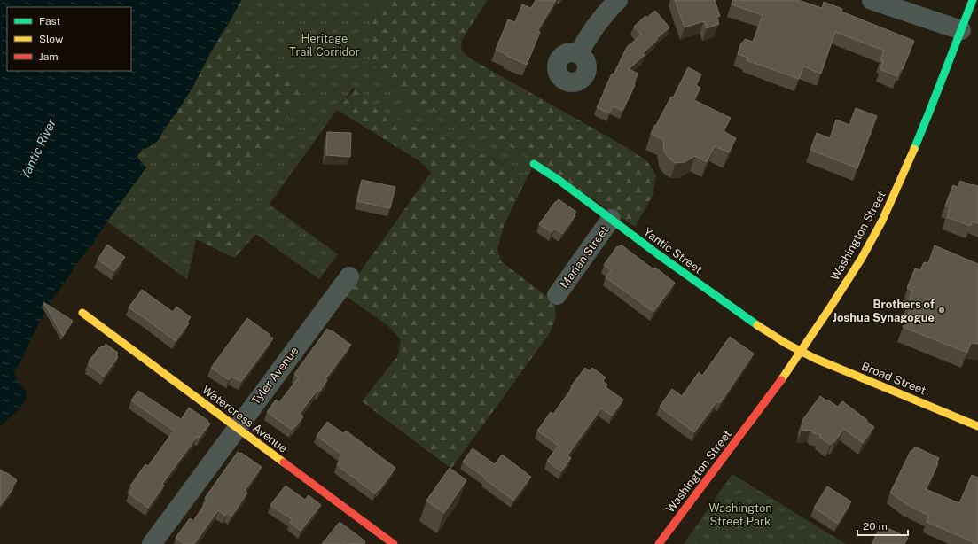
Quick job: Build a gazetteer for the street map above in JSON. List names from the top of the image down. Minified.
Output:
{"streets":{"main road":["Washington Street","Yantic Street","Broad Street","Watercress Avenue"],"street":["Marian Street","Tyler Avenue"]},"crossings":[["Washington Street","Yantic Street"],["Washington Street","Broad Street"],["Yantic Street","Marian Street"],["Yantic Street","Broad Street"],["Tyler Avenue","Watercress Avenue"]],"water":["Yantic River"],"parks":["Heritage Trail Corridor","Washington Street Park"],"places":["Brothers of Joshua Synagogue"],"legend":["Fast","Slow","Jam"],"scale_bar":"20 m"}
